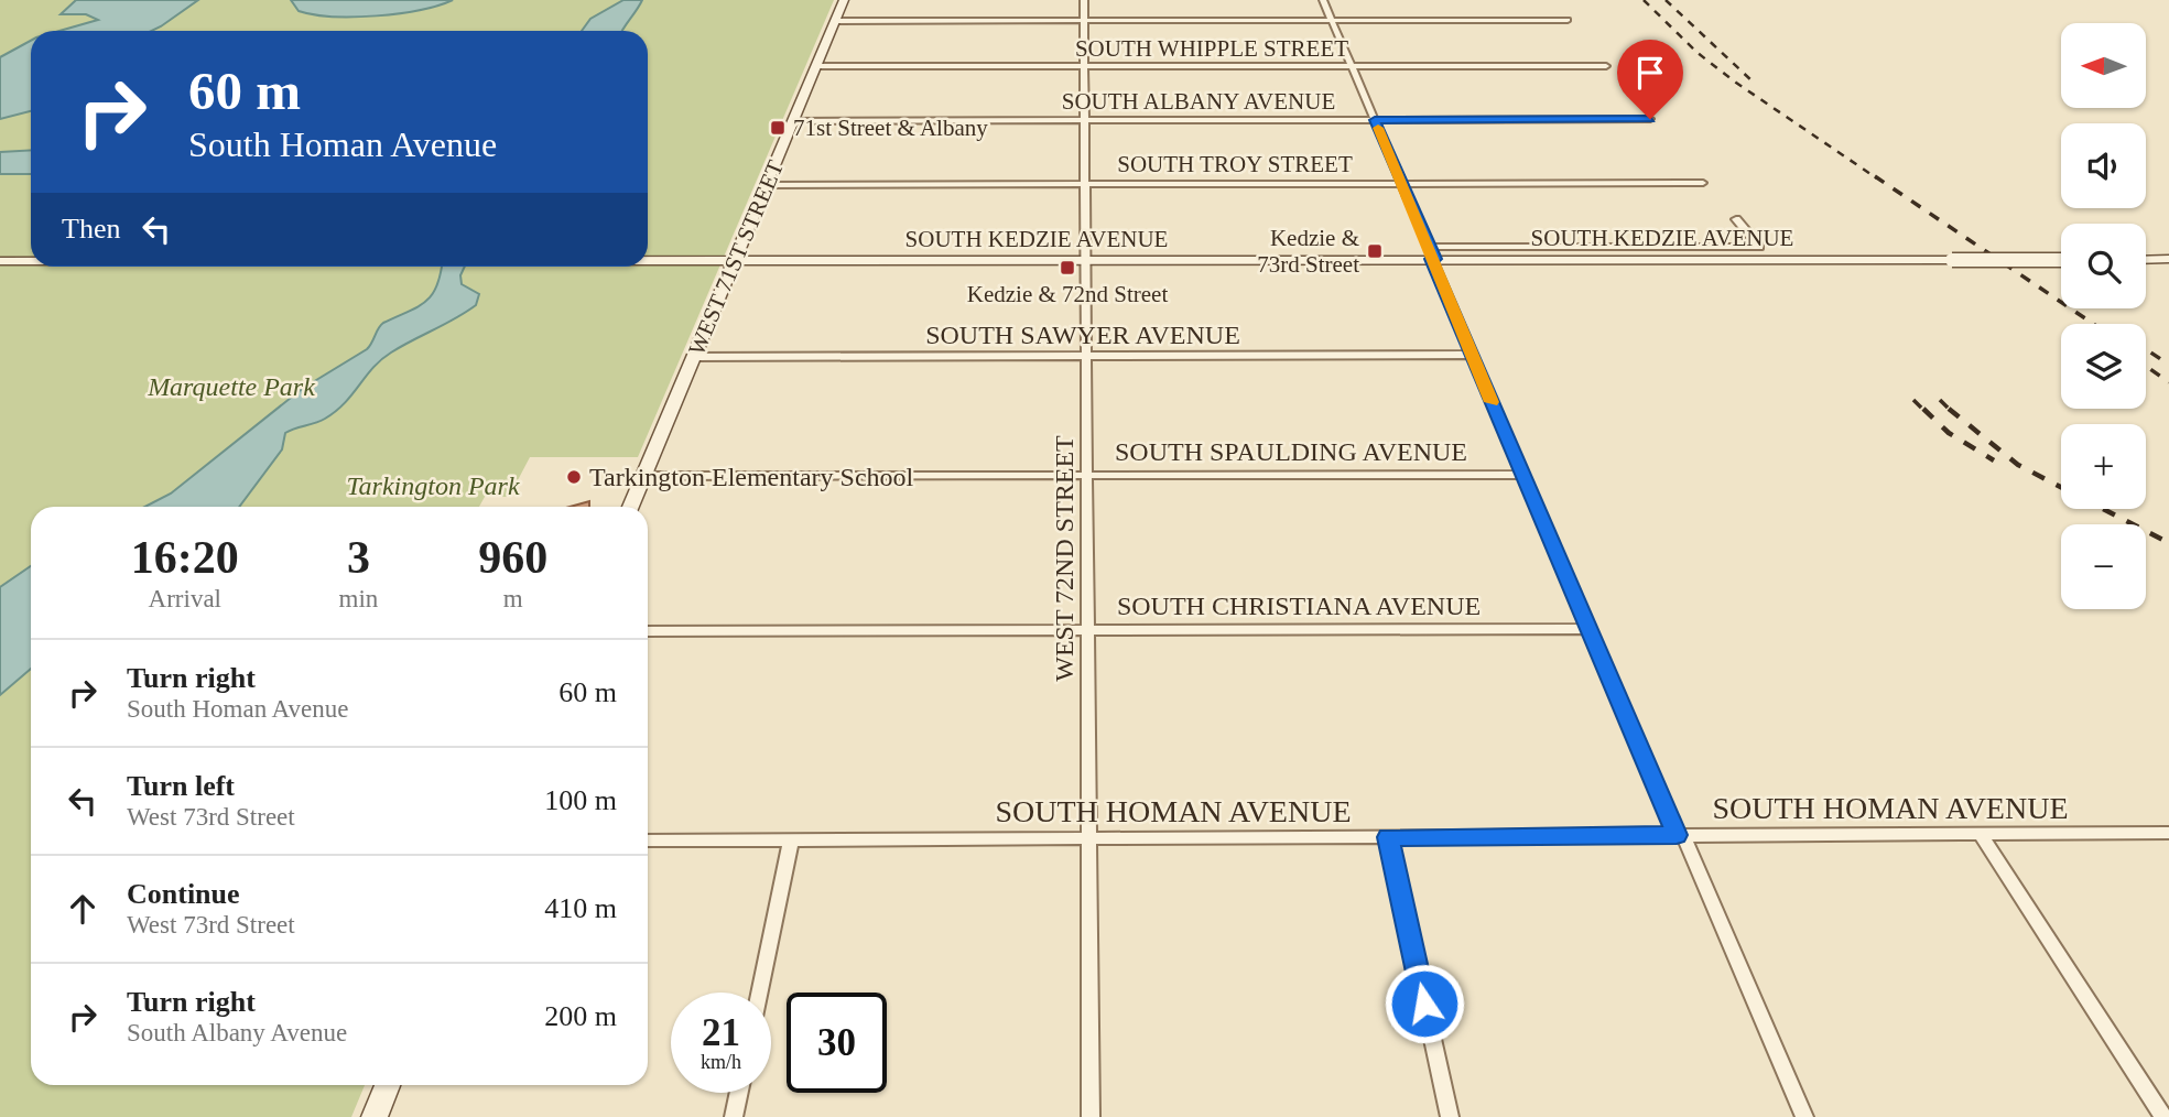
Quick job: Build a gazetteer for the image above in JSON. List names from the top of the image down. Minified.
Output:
{"streets":{"main road":["SOUTH KEDZIE AVENUE","WEST 71ST STREET"],"street":["SOUTH WHIPPLE STREET","SOUTH ALBANY AVENUE","SOUTH TROY STREET","SOUTH SAWYER AVENUE","SOUTH SPAULDING AVENUE","WEST 72ND STREET","SOUTH CHRISTIANA AVENUE","SOUTH HOMAN AVENUE"]},"crossings":[["SOUTH WHIPPLE STREET","WEST 71ST STREET"],["SOUTH WHIPPLE STREET","WEST 72ND STREET"],["SOUTH ALBANY AVENUE","WEST 71ST STREET"],["SOUTH ALBANY AVENUE","WEST 72ND STREET"],["SOUTH TROY STREET","WEST 71ST STREET"],["SOUTH TROY STREET","WEST 72ND STREET"],["SOUTH KEDZIE AVENUE","WEST 71ST STREET"],["SOUTH KEDZIE AVENUE","WEST 72ND STREET"],["WEST 71ST STREET","SOUTH SAWYER AVENUE"],["WEST 71ST STREET","SOUTH SPAULDING AVENUE"],["SOUTH SAWYER AVENUE","WEST 72ND STREET"],["SOUTH SPAULDING AVENUE","WEST 72ND STREET"],["WEST 72ND STREET","SOUTH CHRISTIANA AVENUE"],["WEST 72ND STREET","SOUTH HOMAN AVENUE"]],"parks":["Marquette Park","Tarkington Park"],"places":{"transit":["71st Street & Albany","Kedzie & 73rd Street","Kedzie & 72nd Street"],"other":["Tarkington Elementary School"]},"north":"left","page":{"map_buttons":["+","−"],"turn":["60 m","South Homan Avenue"],"then":"Then","eta":["16:20","Arrival","3","min","960","m"],"list":[{"name":"Turn right","note":"South Homan Avenue","value":"60 m"},{"name":"Turn left","note":"West 73rd Street","value":"100 m"},{"name":"Continue","note":"West 73rd Street","value":"410 m"},{"name":"Turn right","note":"South Albany Avenue","value":"200 m"}],"speed":"21 km/h","limit":"30"}}
